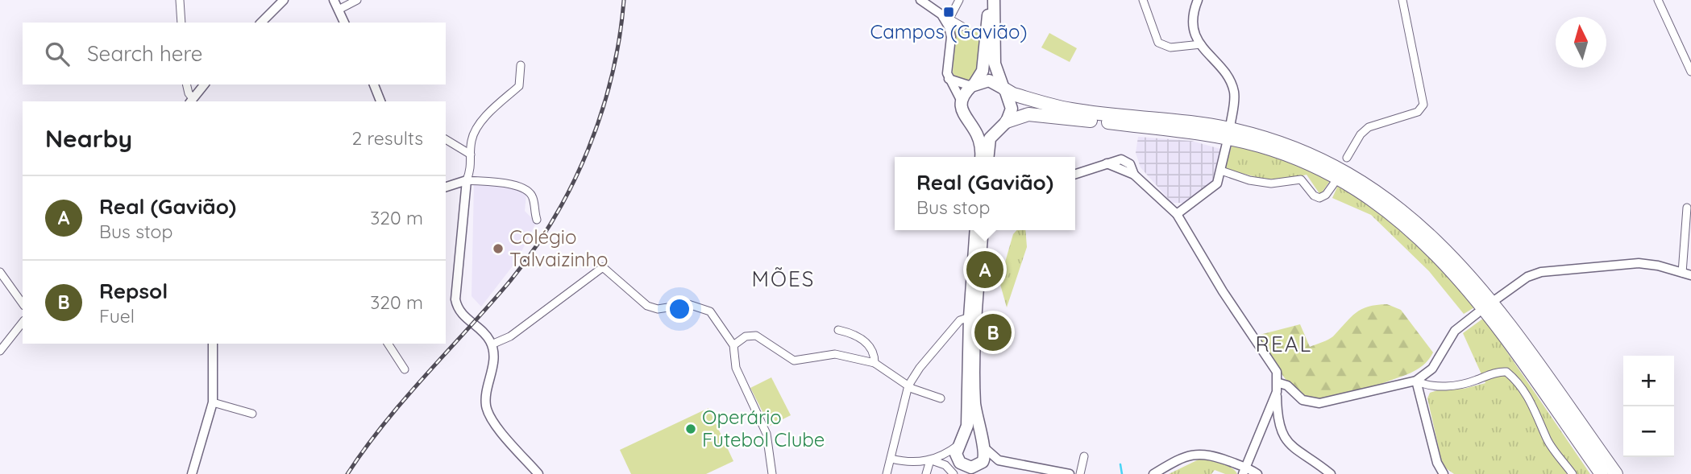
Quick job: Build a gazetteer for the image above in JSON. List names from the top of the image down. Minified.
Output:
{"districts":["MÕES","REAL"],"places":{"transit":["Campos (Gavião)"],"other":["Colégio Talvaizinho","Operário Futebol Clube"]},"north":"top","page":{"search":"Search here","heading":["Nearby","2 results"],"popup":["Real (Gavião)","Bus stop"],"list":[{"mark":"A","name":"Real (Gavião)","note":"Bus stop","value":"320 m"},{"mark":"B","name":"Repsol","note":"Fuel","value":"320 m"}],"pins":["A","B"],"map_buttons":["+","−"]}}
